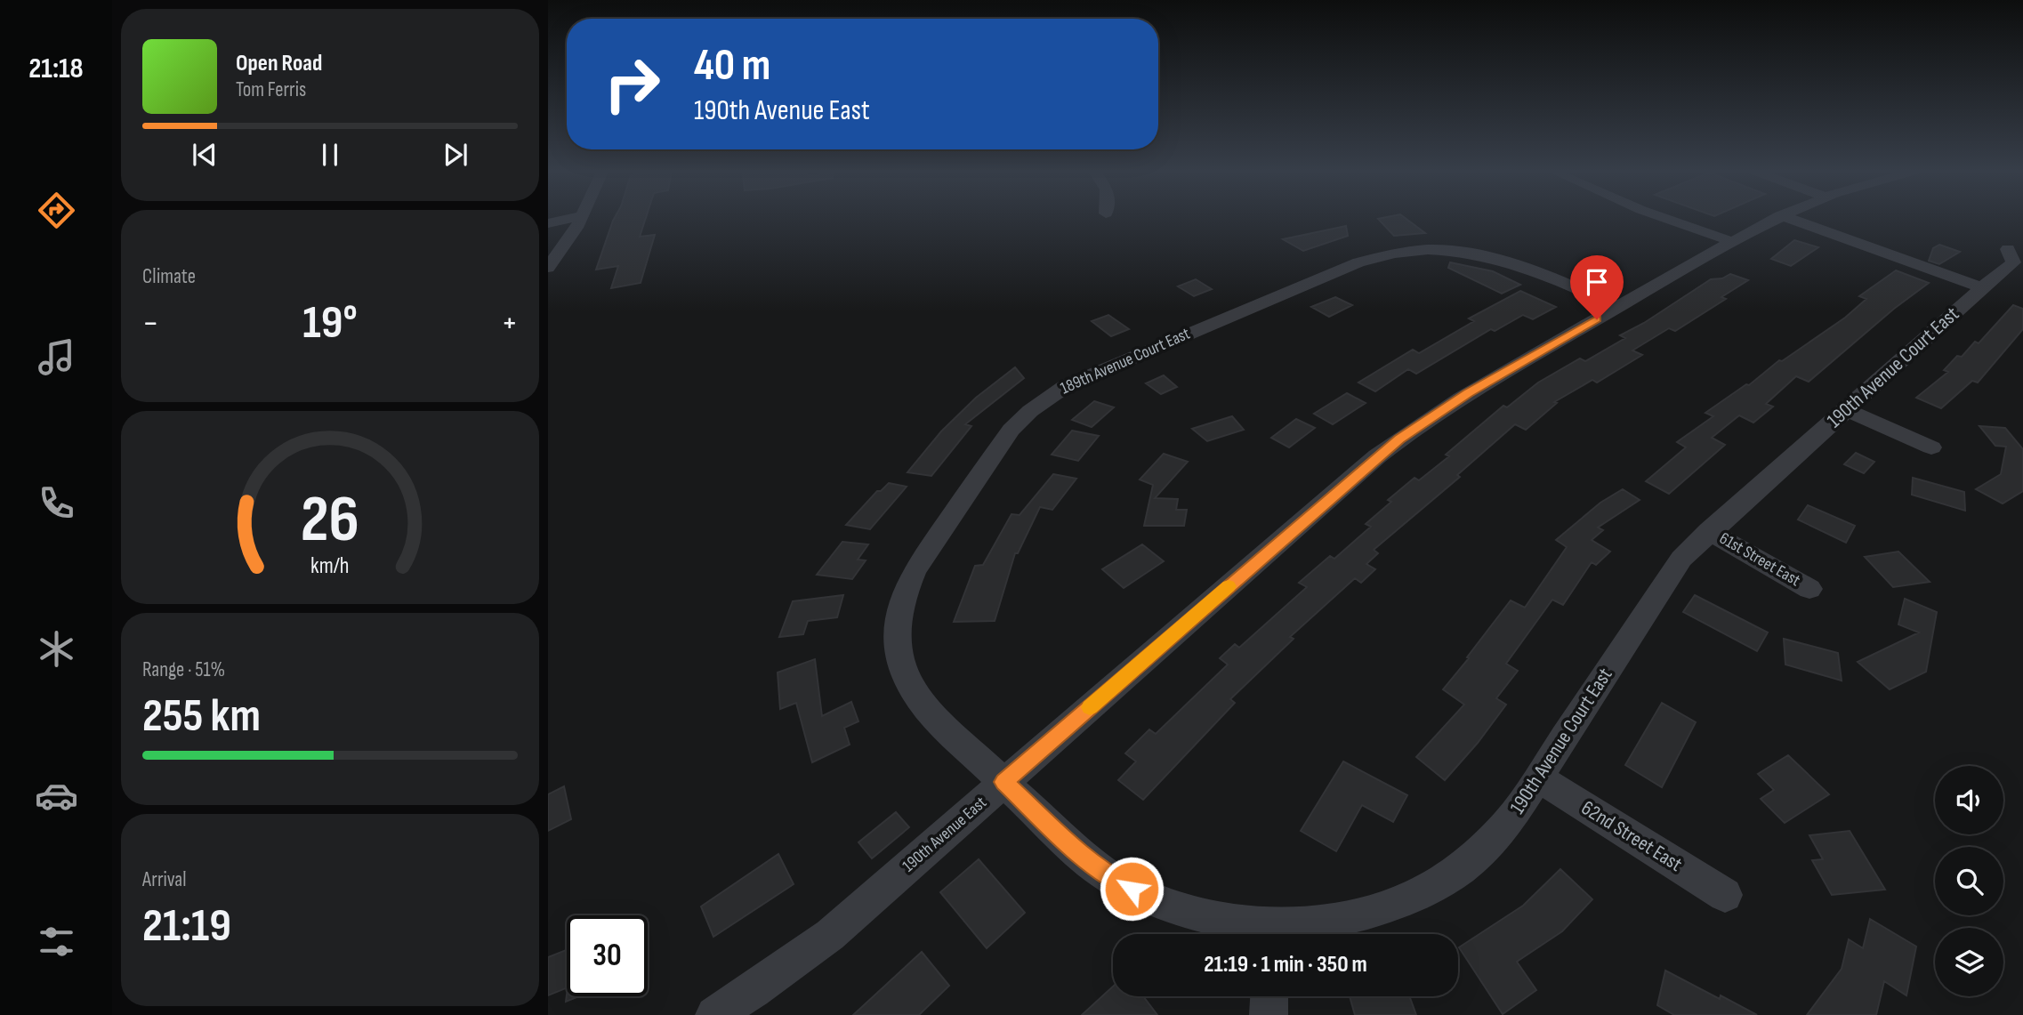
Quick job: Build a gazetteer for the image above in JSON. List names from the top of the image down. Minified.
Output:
{"streets":{"street":["189th Avenue Court East","190th Avenue Court East","61st Street East","190th Avenue East","62nd Street East"]},"crossings":[["189th Avenue Court East","190th Avenue Court East"],["189th Avenue Court East","190th Avenue East"],["190th Avenue Court East","61st Street East"],["190th Avenue Court East","190th Avenue East"],["190th Avenue Court East","62nd Street East"]],"page":{"tabs":"21:18","turn":["40 m","190th Avenue East"],"song":["Open Road","Tom Ferris"],"tile":["Climate",["Range · 51%","255 km"],["Arrival","21:19"]],"heat":["−","19°","+"],"limit":"30","trip":"21:19 · 1 min · 350 m","gauge":["26","km/h"]}}
